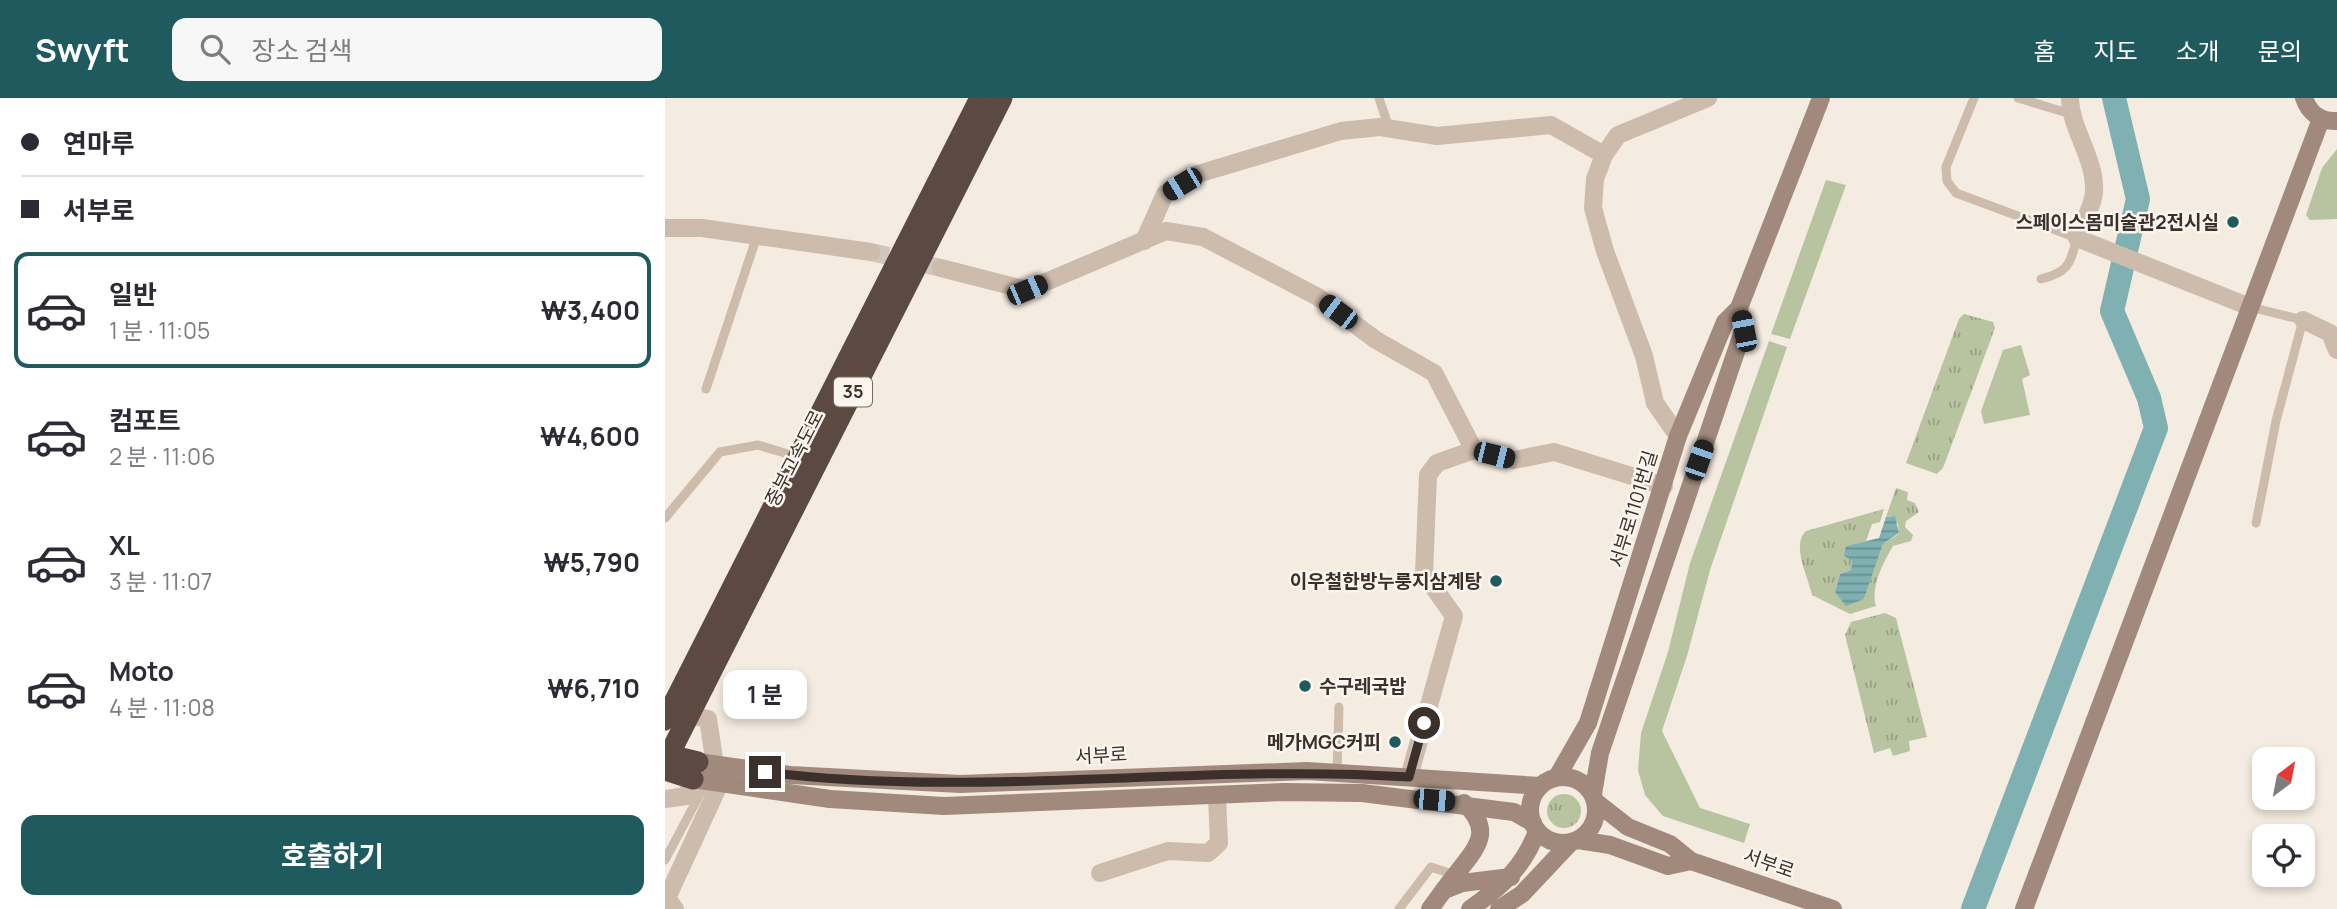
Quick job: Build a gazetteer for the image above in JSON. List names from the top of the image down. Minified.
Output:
{"streets":{"highway":["35","중부고속도로","서부로"],"street":["서부로1101번길"]},"crossings":[["서부로1101번길","서부로"]],"places":["스페이스몸미술관2전시실","이우철한방누룽지삼계탕","수구레국밥","메가MGC커피"],"north":"top right","page":{"header":"Swyft","search":"장소 검색","nav":["홈","지도","소개","문의"],"banner":["연마루","서부로"],"list":[{"name":"일반","note":"1 분 · 11:05","value":"₩3,400"},{"name":"컴포트","note":"2 분 · 11:06","value":"₩4,600"},{"name":"XL","note":"3 분 · 11:07","value":"₩5,790"},{"name":"Moto","note":"4 분 · 11:08","value":"₩6,710"}],"bubble":"1 분","buttons":"호출하기"}}
